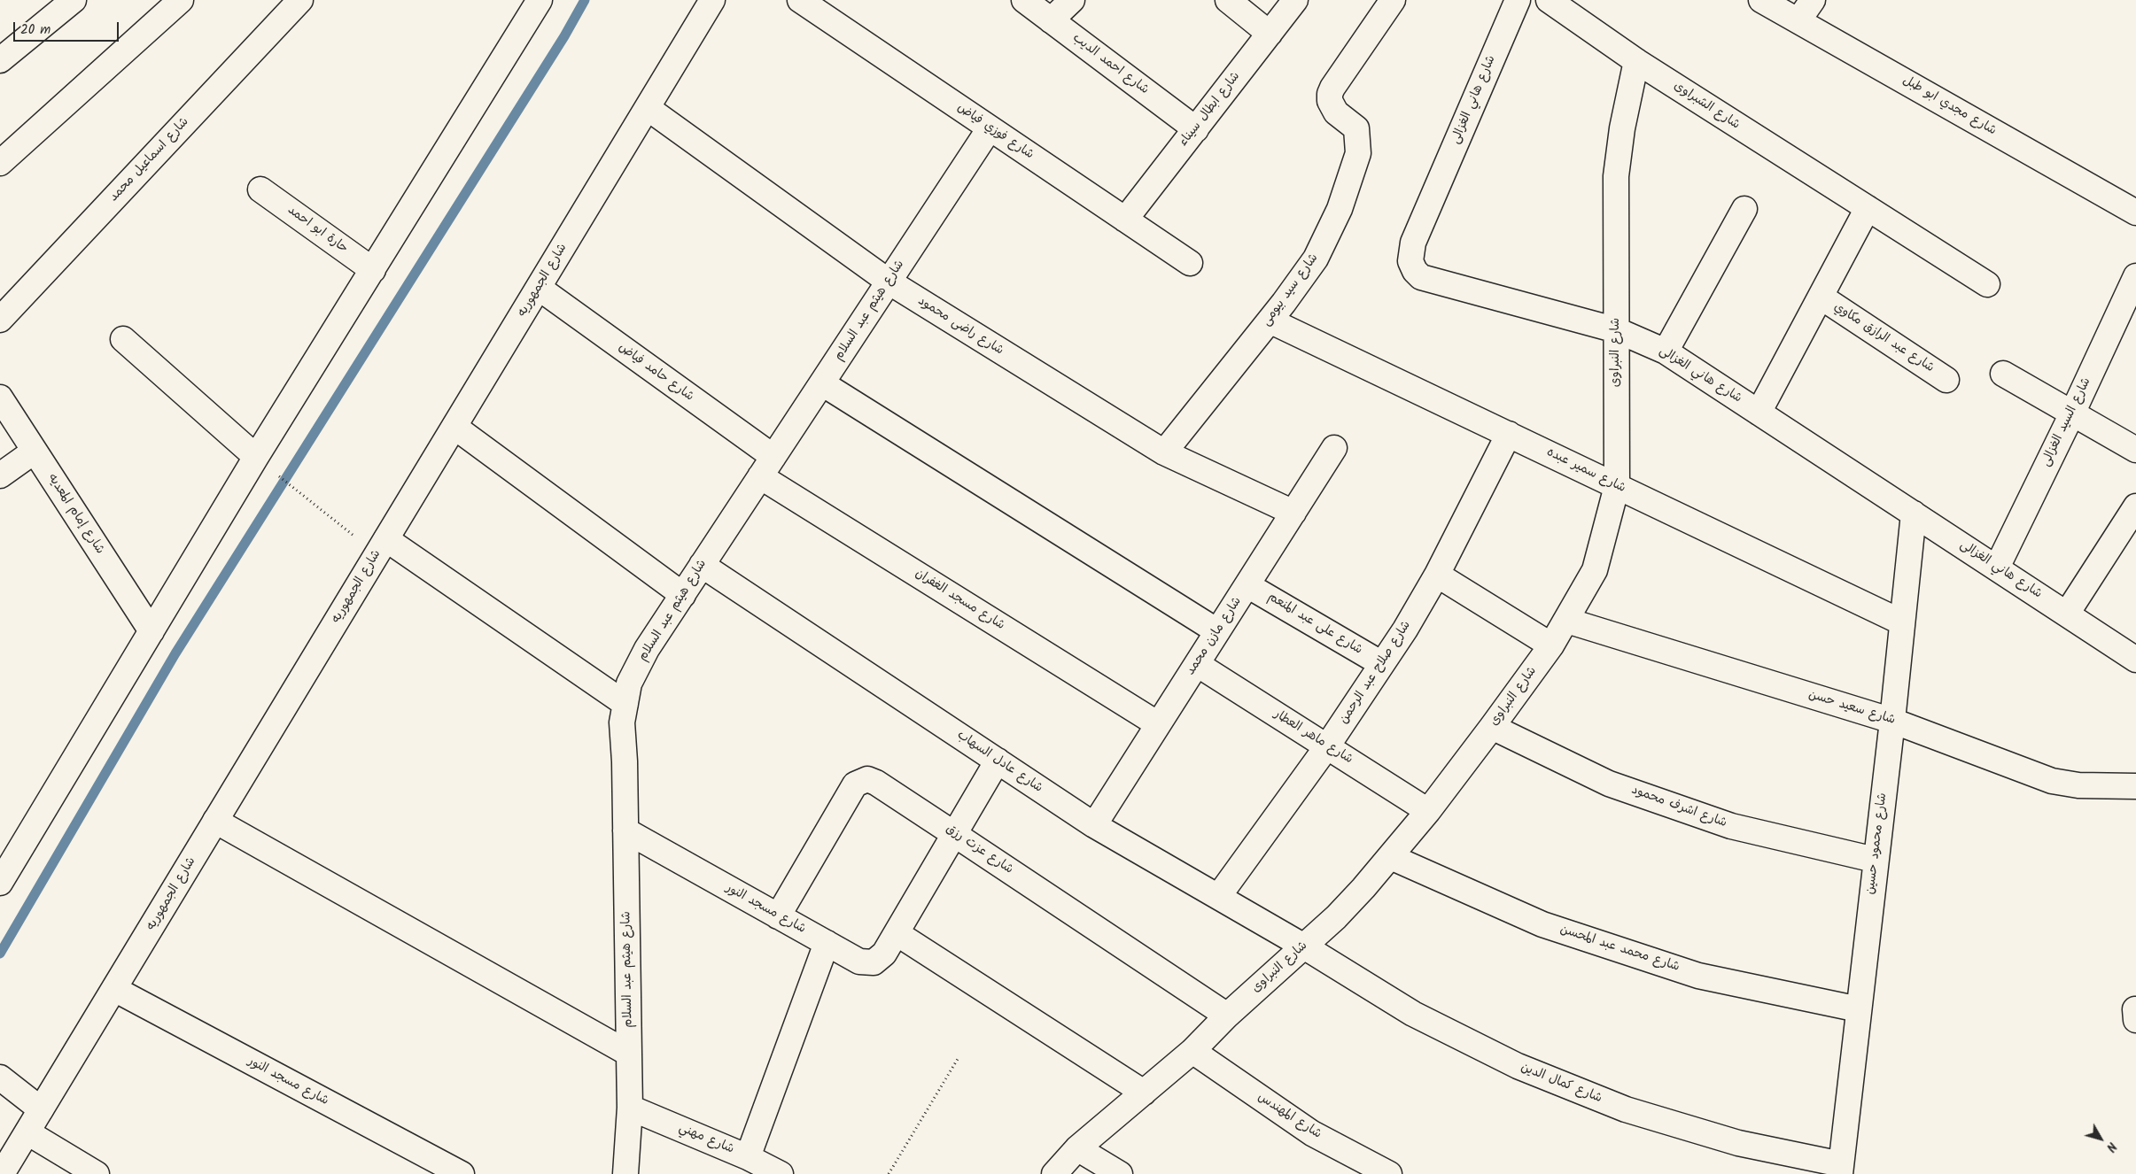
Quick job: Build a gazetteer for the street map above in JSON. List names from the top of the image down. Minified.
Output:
{"streets":{"street":["شارع احمد الديب","شارع هاني الغزالى","شارع الشبراوى","شارع مجدي ابو طبل","شارع ابطال سيناء","شارع فوزي فياض","شارع اسماعيل محمد","حارة ابو احمد","شارع الجمهوريه","شارع سيد بيومى","شارع هيثم عبد السلام","شارع راضى محمود","شارع عبد الرازق مكاوي","شارع النبراوى","شارع حامد فياض","شارع السيد الغزالى","شارع سمير عبده","شارع إمام المعديه","شارع مسجد الغفران","شارع على عبد المنعم","شارع مازن محمد","شارع صلاح عبد الرحمن","شارع سعيد حسن","شارع ماهر العطار","شارع عادل السهاب","شارع اشرف محمود","شارع محمود حسين","شارع عزت رزق","شارع مسجد النور","شارع محمد عبد المحسن","شارع كمال الدين","شارع المهندس","شارع مهني"]},"crossings":[["شارع احمد الديب","شارع ابطال سيناء"],["شارع هاني الغزالى","شارع النبراوى"],["شارع هاني الغزالى","شارع السيد الغزالى"],["شارع هاني الغزالى","شارع محمود حسين"],["شارع الشبراوى","شارع النبراوى"],["شارع ابطال سيناء","شارع فوزي فياض"],["شارع فوزي فياض","شارع هيثم عبد السلام"],["شارع الجمهوريه","شارع راضى محمود"],["شارع الجمهوريه","شارع حامد فياض"],["شارع الجمهوريه","شارع مسجد النور"],["شارع سيد بيومى","شارع راضى محمود"],["شارع سيد بيومى","شارع سمير عبده"],["شارع هيثم عبد السلام","شارع راضى محمود"],["شارع هيثم عبد السلام","شارع حامد فياض"],["شارع هيثم عبد السلام","شارع مسجد الغفران"],["شارع هيثم عبد السلام","شارع عادل السهاب"],["شارع هيثم عبد السلام","شارع مسجد النور"],["شارع هيثم عبد السلام","شارع مهني"],["شارع راضى محمود","شارع مازن محمد"],["شارع النبراوى","شارع سمير عبده"],["شارع النبراوى","شارع سعيد حسن"],["شارع النبراوى","شارع ماهر العطار"],["شارع النبراوى","شارع عادل السهاب"],["شارع النبراوى","شارع اشرف محمود"],["شارع النبراوى","شارع عزت رزق"],["شارع النبراوى","شارع محمد عبد المحسن"],["شارع النبراوى","شارع كمال الدين"],["شارع النبراوى","شارع المهندس"],["شارع حامد فياض","شارع مسجد الغفران"],["شارع سمير عبده","شارع صلاح عبد الرحمن"],["شارع سمير عبده","شارع محمود حسين"],["شارع مسجد الغفران","شارع مازن محمد"],["شارع على عبد المنعم","شارع مازن محمد"],["شارع على عبد المنعم","شارع صلاح عبد الرحمن"],["شارع مازن محمد","شارع ماهر العطار"],["شارع مازن محمد","شارع عادل السهاب"],["شارع صلاح عبد الرحمن","شارع ماهر العطار"],["شارع صلاح عبد الرحمن","شارع عادل السهاب"],["شارع سعيد حسن","شارع محمود حسين"],["شارع عادل السهاب","شارع كمال الدين"],["شارع اشرف محمود","شارع محمود حسين"],["شارع محمود حسين","شارع محمد عبد المحسن"],["شارع محمود حسين","شارع كمال الدين"],["شارع عزت رزق","شارع مسجد النور"]],"scale_bar":"20 m","north":"bottom right"}
